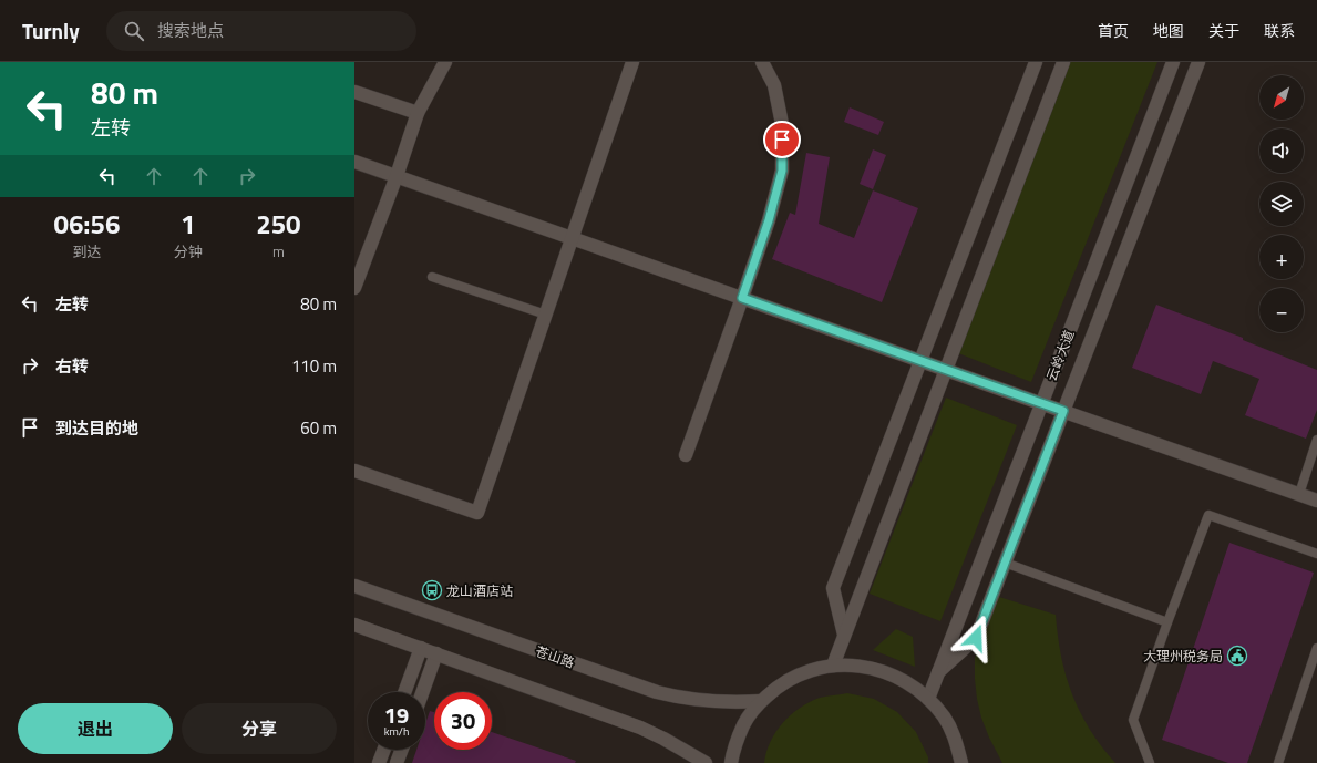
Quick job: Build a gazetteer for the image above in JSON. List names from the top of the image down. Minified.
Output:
{"streets":{"street":["云岭大道","苍山路"]},"places":{"bus stop":["龙山酒店站"],"public building":["大理州税务局"]},"north":"bottom left","page":{"header":"Turnly","search":"搜索地点","nav":["首页","地图","关于","联系"],"turn":["80 m","左转"],"map_buttons":["+","−"],"eta":["06:56","到达","1","分钟","250","m"],"list":[{"name":"左转","value":"80 m"},{"name":"右转","value":"110 m"},{"name":"到达目的地","value":"60 m"}],"speed":"19 km/h","limit":"30","buttons":["退出","分享"]}}
